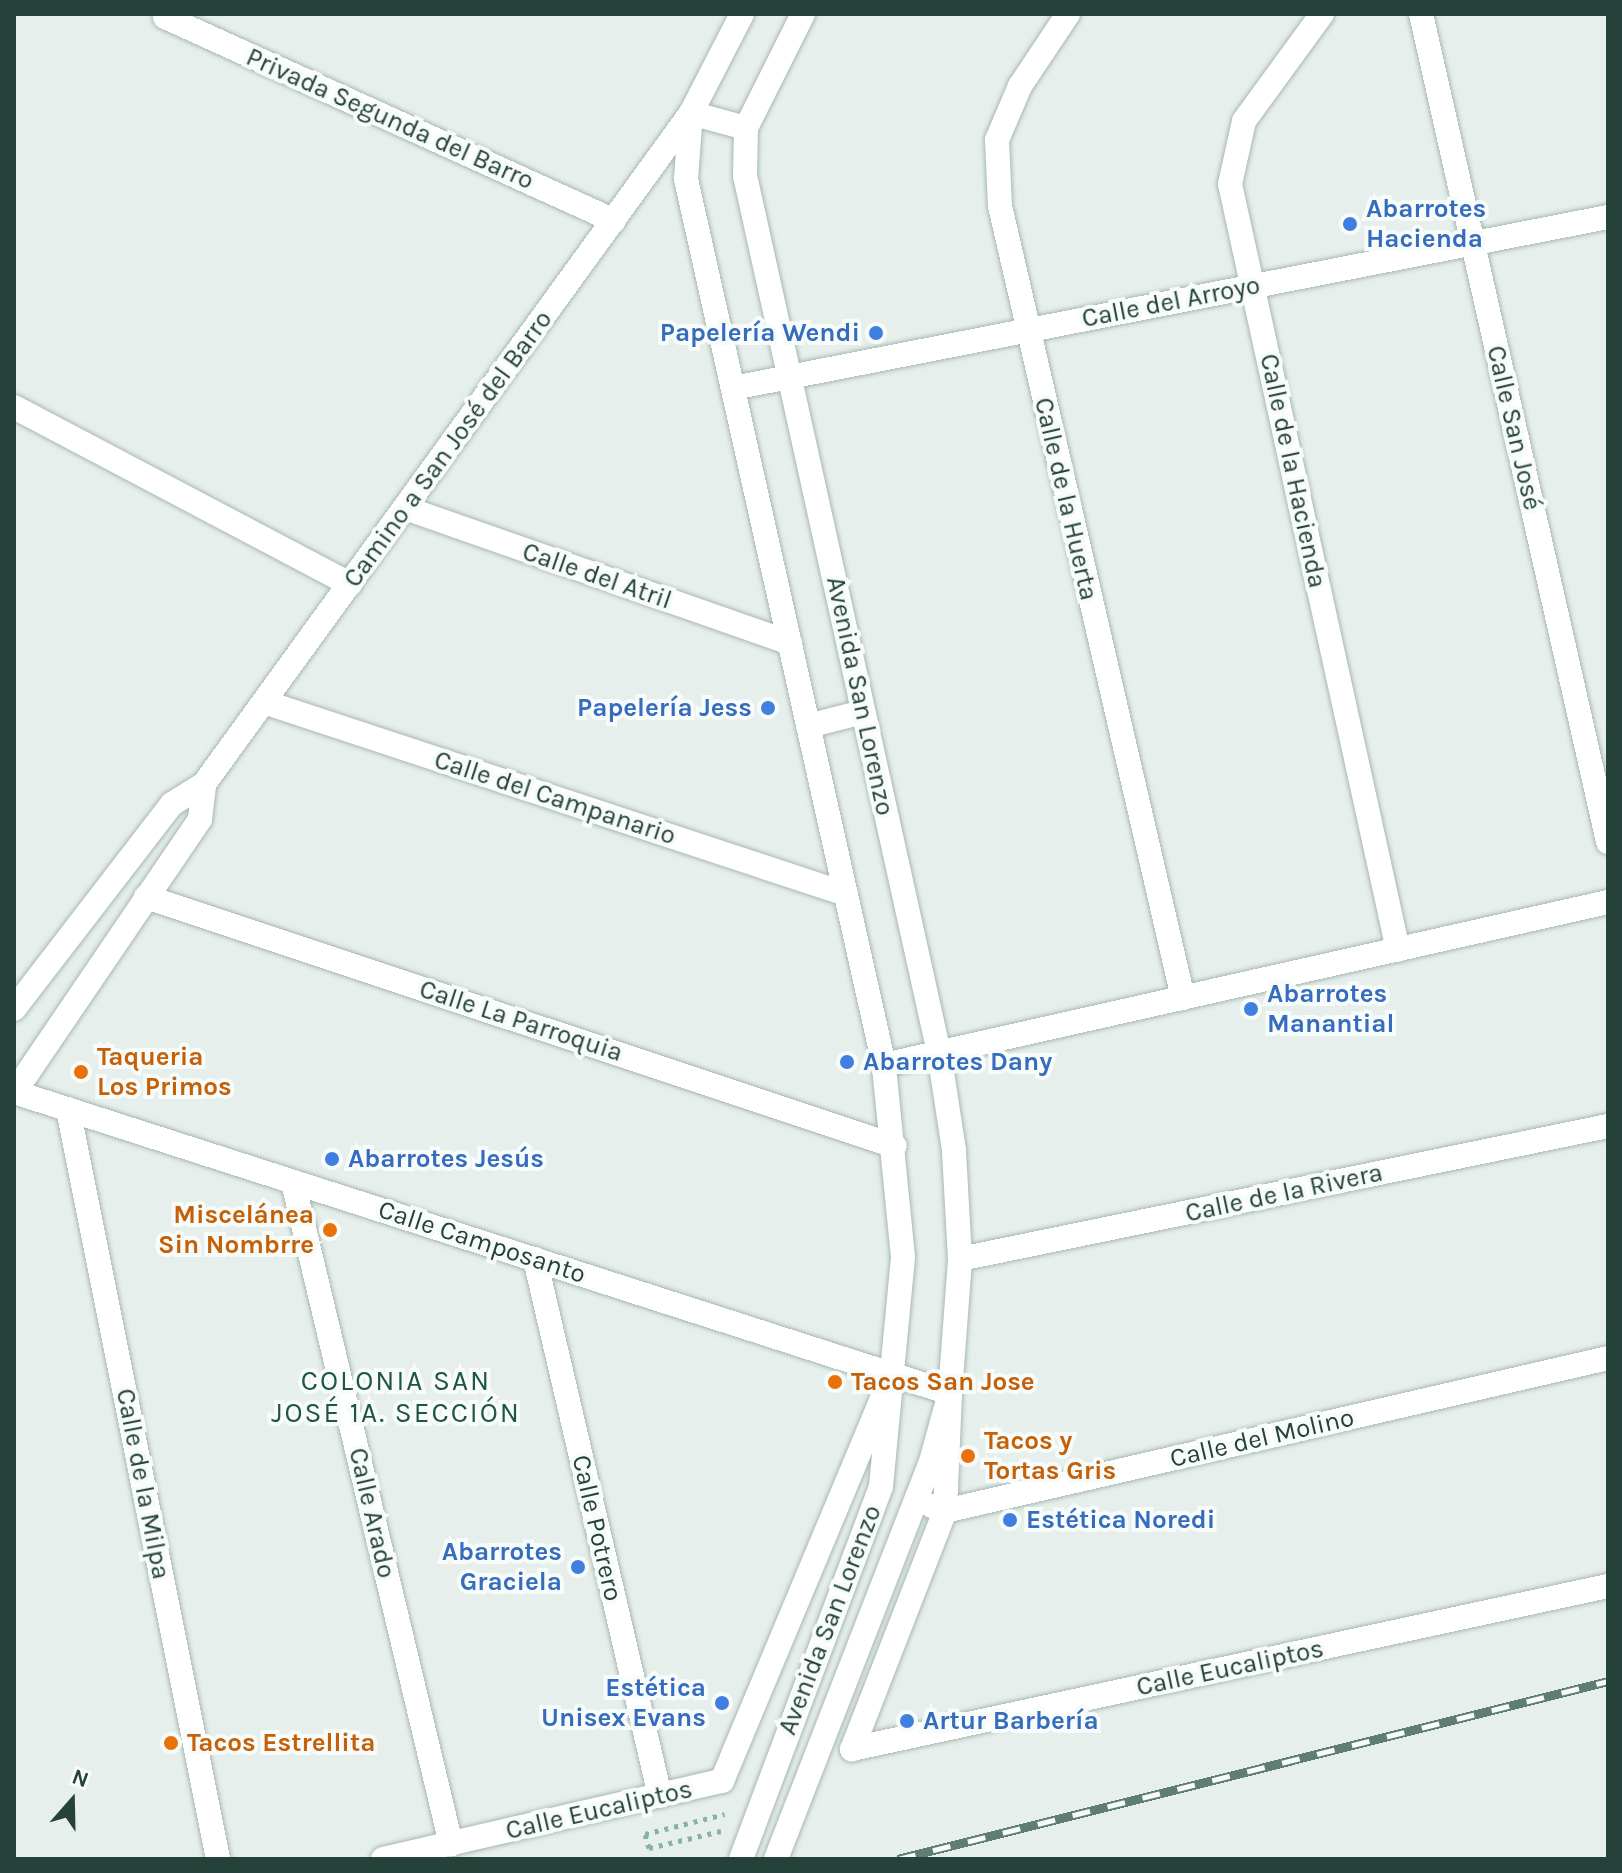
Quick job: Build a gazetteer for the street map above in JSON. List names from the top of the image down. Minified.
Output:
{"streets":{"street":["Privada Segunda del Barro","Calle del Arroyo","Calle San José","Camino a San José del Barro","Calle de la Hacienda","Calle de la Huerta","Calle del Atril","Avenida San Lorenzo","Calle del Campanario","Calle La Parroquia","Calle de la Rivera","Calle Camposanto","Calle del Molino","Calle de la Milpa","Calle Arado","Calle Potrero","Calle Eucaliptos"]},"crossings":[["Privada Segunda del Barro","Camino a San José del Barro"],["Calle del Arroyo","Calle San José"],["Calle del Arroyo","Calle de la Hacienda"],["Calle del Arroyo","Calle de la Huerta"],["Calle del Arroyo","Avenida San Lorenzo"],["Camino a San José del Barro","Calle del Atril"],["Camino a San José del Barro","Avenida San Lorenzo"],["Camino a San José del Barro","Calle del Campanario"],["Camino a San José del Barro","Calle La Parroquia"],["Camino a San José del Barro","Calle Camposanto"],["Calle del Atril","Avenida San Lorenzo"],["Avenida San Lorenzo","Calle del Campanario"],["Avenida San Lorenzo","Calle La Parroquia"],["Avenida San Lorenzo","Calle de la Rivera"],["Avenida San Lorenzo","Calle Camposanto"],["Avenida San Lorenzo","Calle del Molino"],["Avenida San Lorenzo","Calle Eucaliptos"],["Calle Camposanto","Calle de la Milpa"],["Calle Camposanto","Calle Arado"],["Calle Camposanto","Calle Potrero"],["Calle Arado","Calle Eucaliptos"],["Calle Potrero","Calle Eucaliptos"]],"districts":["COLONIA SAN JOSÉ 1A. SECCIÓN"],"places":["Abarrotes Hacienda","Papelería Wendi","Papelería Jess","Abarrotes Manantial","Abarrotes Dany","Taqueria Los Primos","Abarrotes Jesús","Miscelánea Sin Nombrre","Tacos San Jose","Tacos y Tortas Gris","Estética Noredi","Abarrotes Graciela","Estética Unisex Evans","Artur Barbería","Tacos Estrellita"],"north":"top"}
